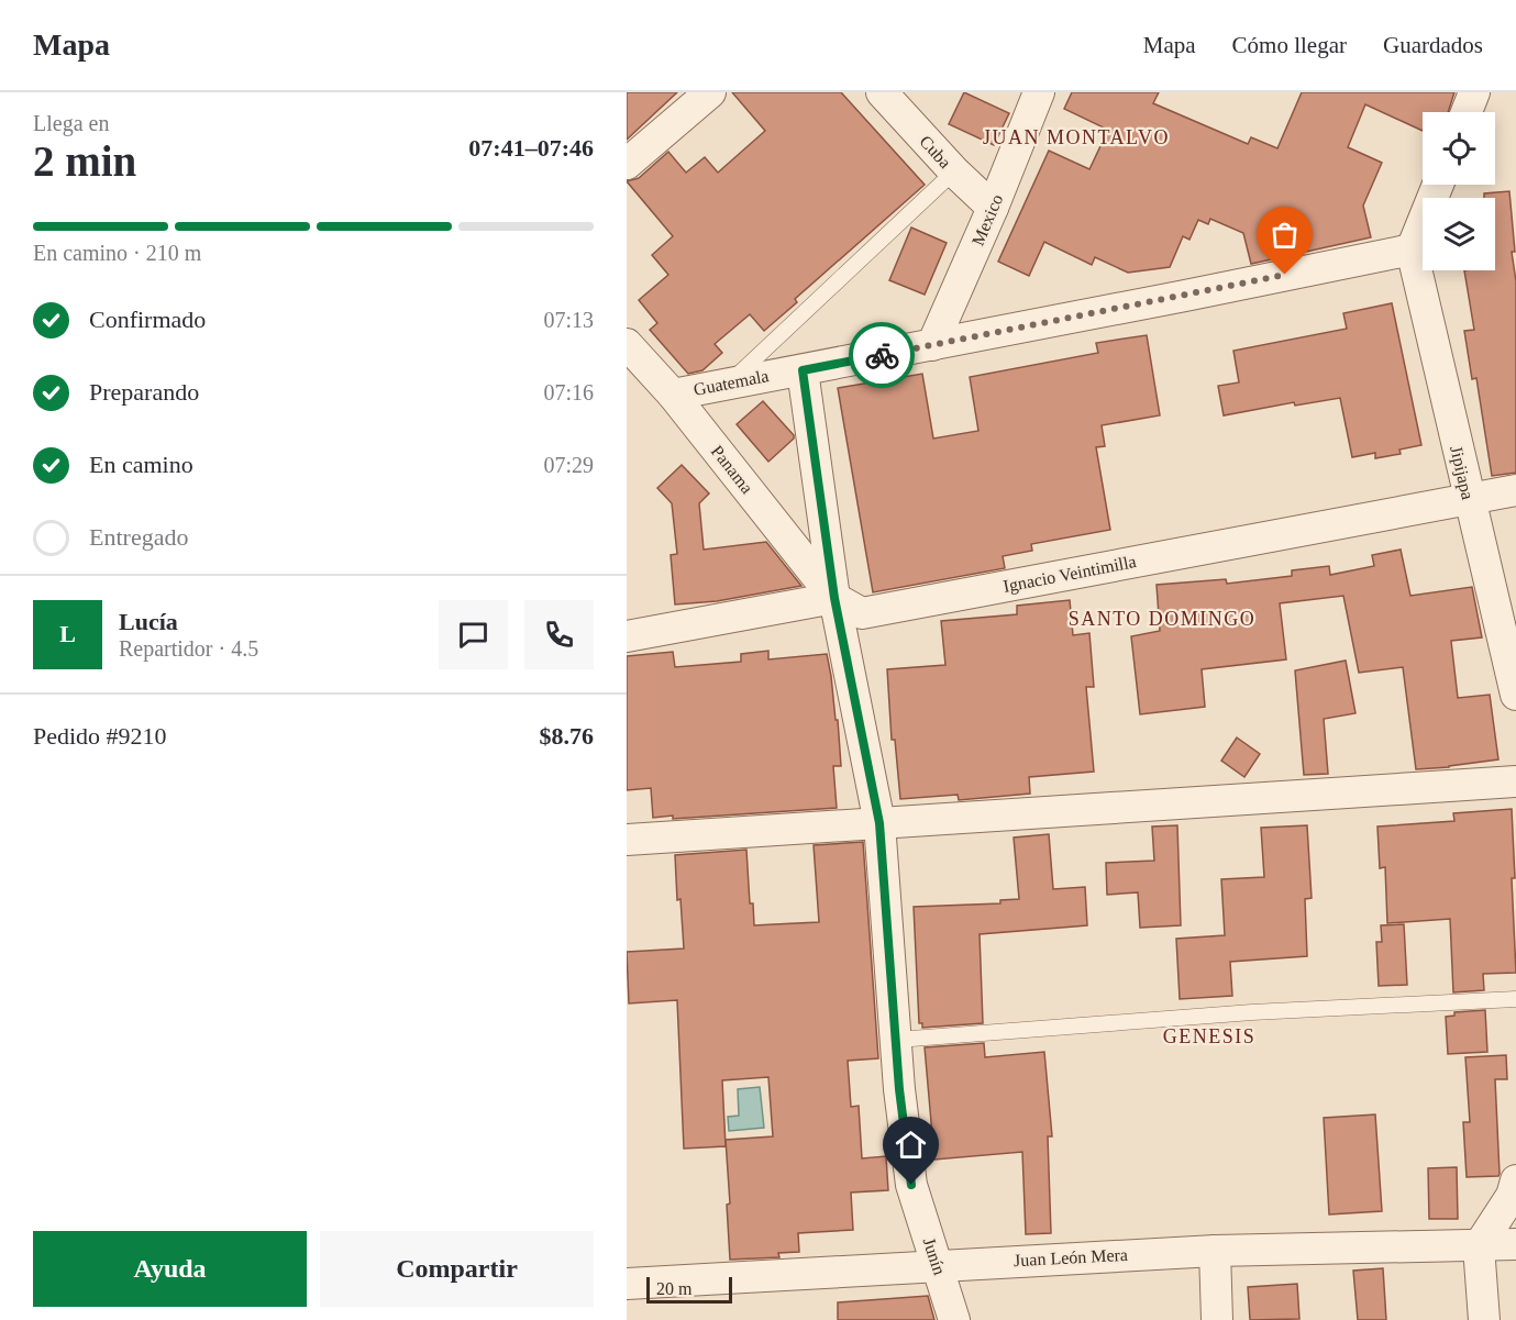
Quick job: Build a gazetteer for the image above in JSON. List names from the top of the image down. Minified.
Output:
{"streets":{"street":["Cuba","Mexico","Guatemala","Panama","Jipijapa","Ignacio Veintimilla","Junín","Juan León Mera"]},"crossings":[["Cuba","Mexico"],["Mexico","Guatemala"],["Guatemala","Panama"],["Guatemala","Jipijapa"],["Guatemala","Junín"],["Panama","Ignacio Veintimilla"],["Panama","Junín"],["Jipijapa","Ignacio Veintimilla"],["Ignacio Veintimilla","Junín"],["Junín","Juan León Mera"]],"districts":["JUAN MONTALVO","SANTO DOMINGO","GENESIS"],"scale_bar":"20 m","page":{"header":"Mapa","nav":["Mapa","Cómo llegar","Guardados"],"heading":["2 min","Llega en","07:41–07:46"],"panel":["Lucía","Repartidor · 4.5","Pedido #9210","$8.76"],"bar":"En camino · 210 m","list":[["Confirmado","07:13"],["Preparando","07:16"],["En camino","07:29"],"Entregado"],"round":"L","buttons":["Ayuda","Compartir"],"scale":"20 m"}}
